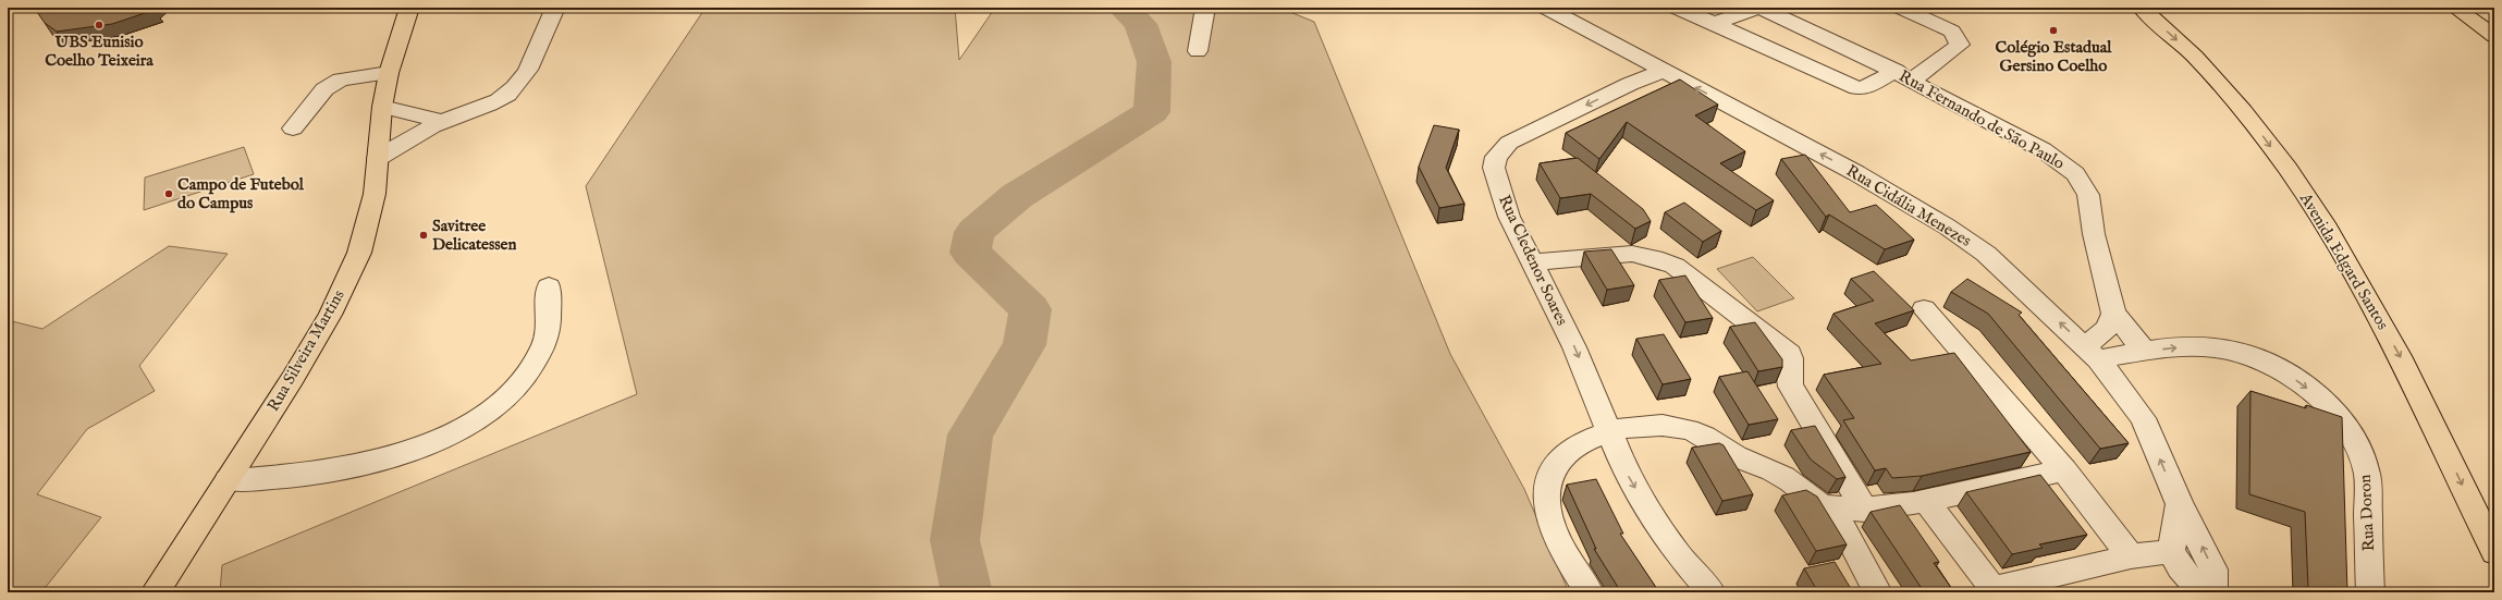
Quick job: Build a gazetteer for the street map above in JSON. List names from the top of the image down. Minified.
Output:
{"streets":{"main road":["Avenida Edgard Santos","Rua Silveira Martins"],"street":["Rua Fernando de São Paulo","Rua Cidália Menezes","Rua Cledenor Soares","Rua Doron"]},"crossings":[["Rua Cidália Menezes","Rua Cledenor Soares"],["Rua Cidália Menezes","Rua Doron"]],"one_way":["Avenida Edgard Santos","Rua Doron"],"places":["UBS Eunisio Coelho Teixeira","Colégio Estadual Gersino Coelho","Campo de Futebol do Campus","Savitree Delicatessen"]}
